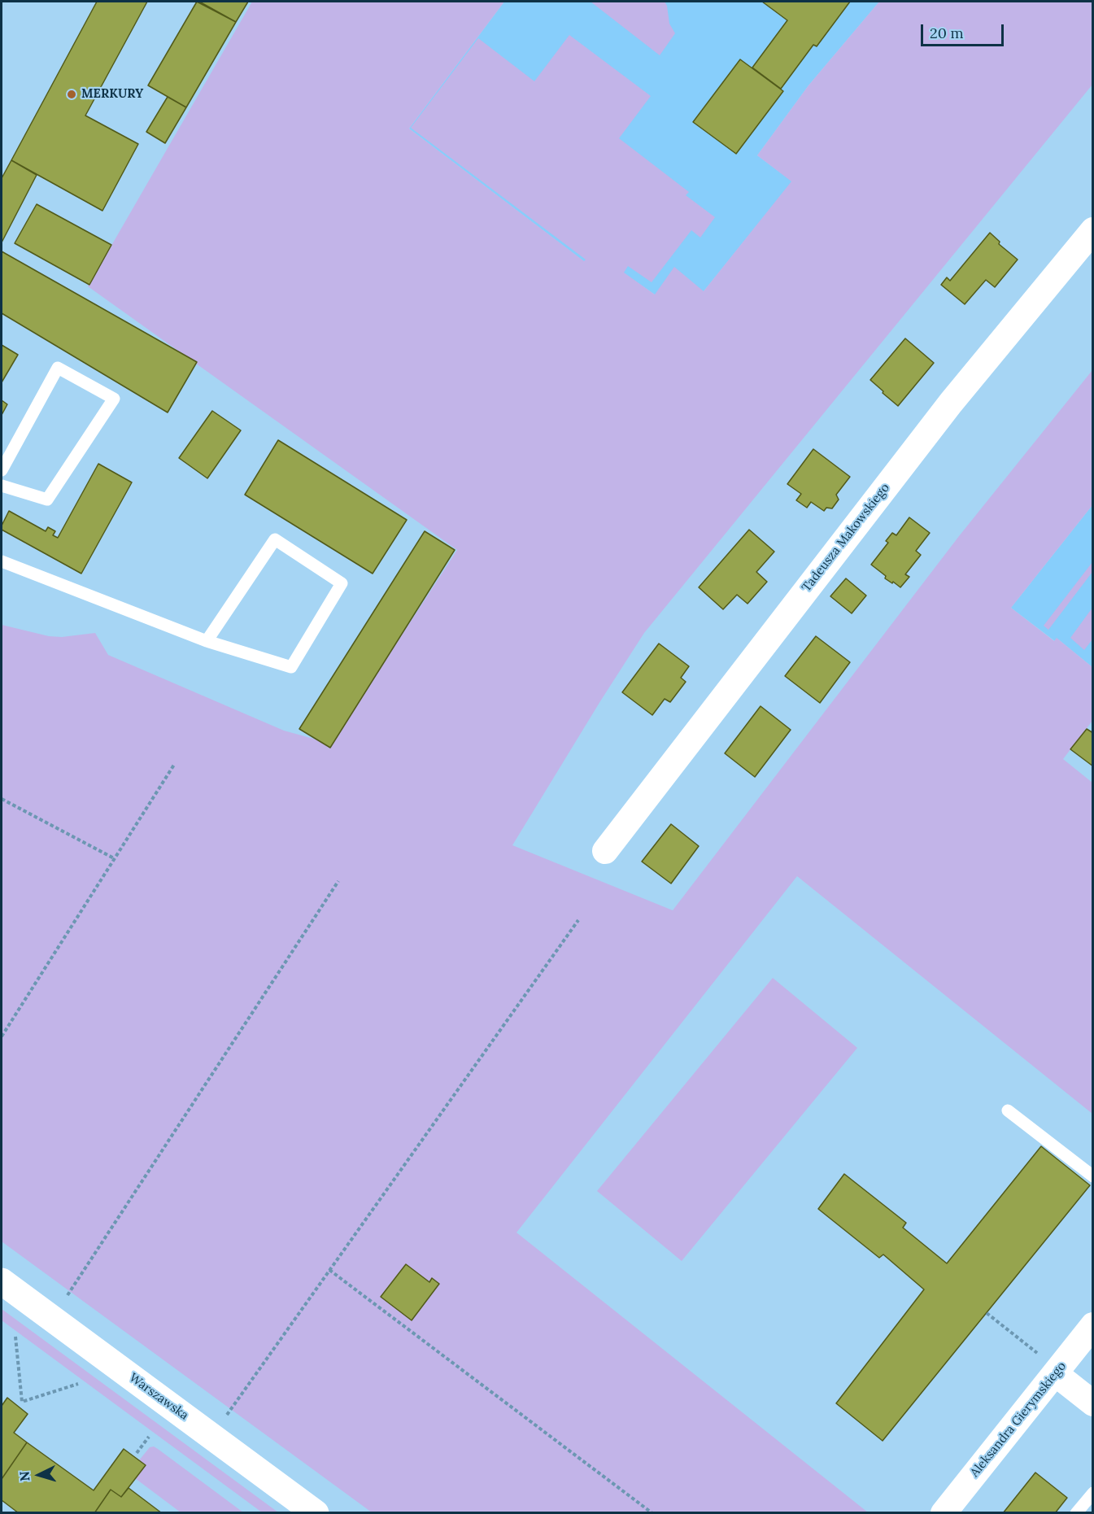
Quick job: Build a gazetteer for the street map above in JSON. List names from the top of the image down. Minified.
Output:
{"streets":{"street":["Tadeusza Makowskiego","Warszawska","Aleksandra Gierymskiego"]},"places":["MERKURY"],"scale_bar":"20 m","north":"left"}
